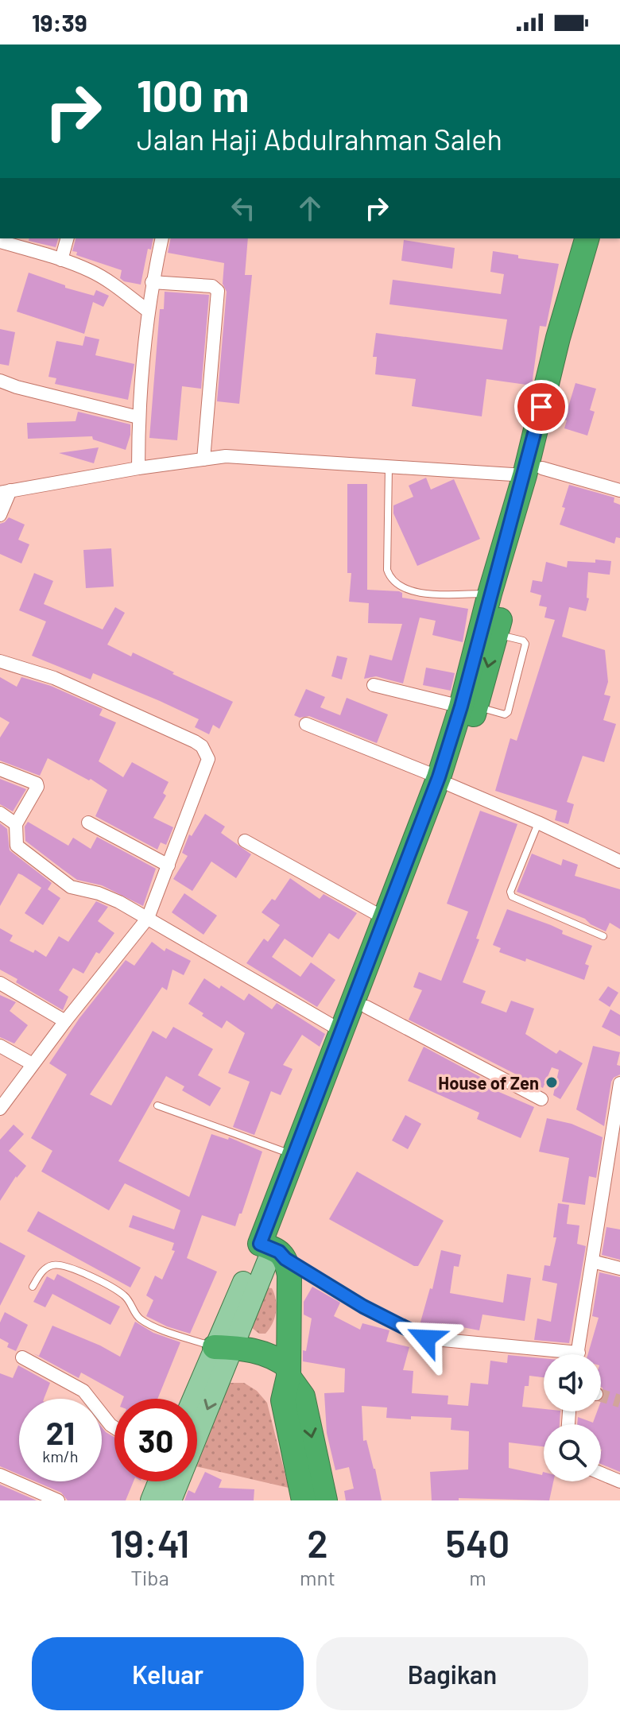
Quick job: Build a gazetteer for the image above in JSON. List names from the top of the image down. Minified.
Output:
{"places":["House of Zen"],"page":{"status":"19:39","turn":["100 m","Jalan Haji Abdulrahman Saleh"],"speed":"21 km/h","limit":"30","eta":["19:41","Tiba","2","mnt","540","m"],"buttons":["Keluar","Bagikan"]}}
